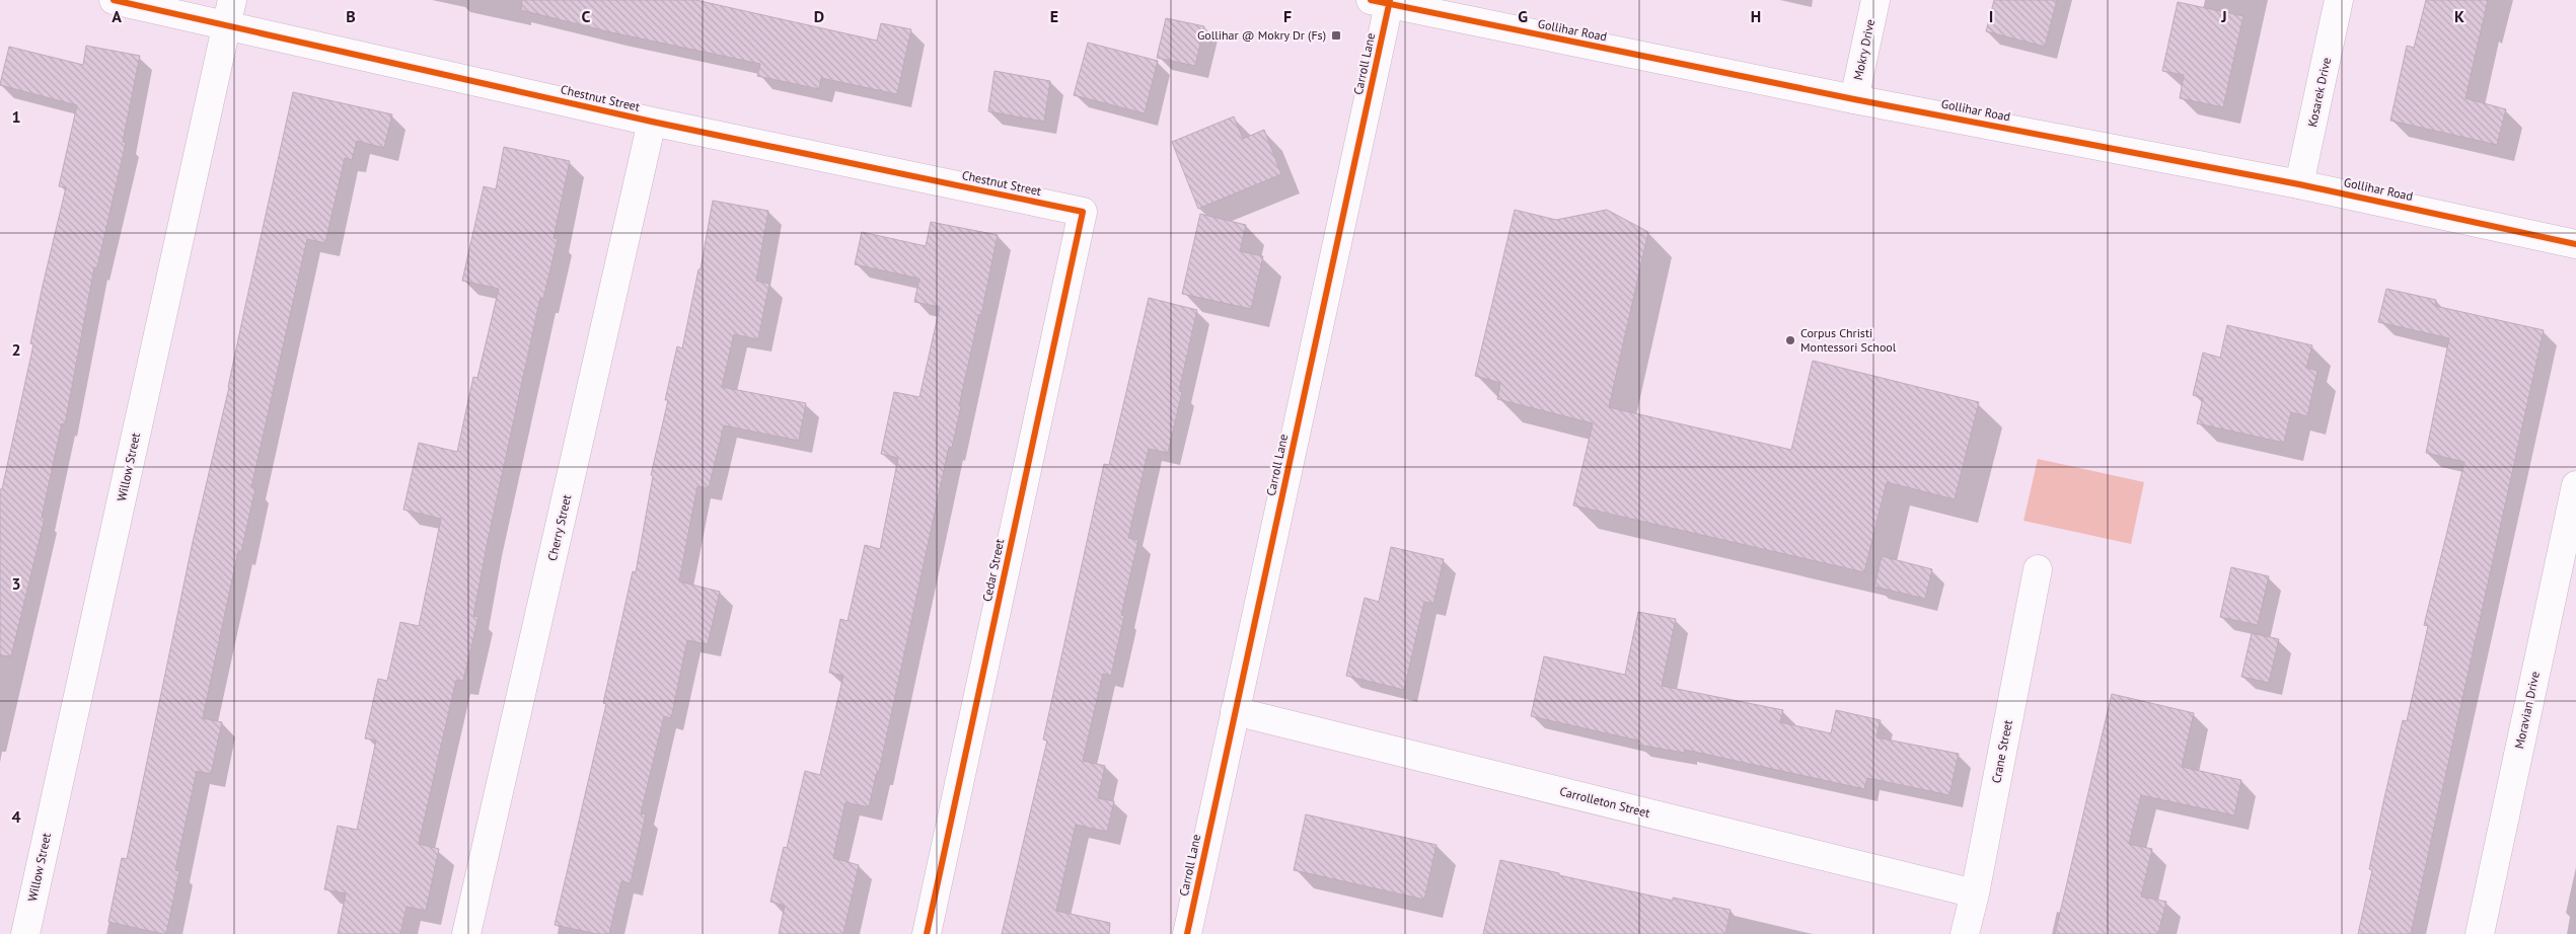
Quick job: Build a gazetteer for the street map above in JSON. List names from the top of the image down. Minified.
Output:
{"streets":{"street":["Gollihar Road","Mokry Drive","Carroll Lane","Kosarek Drive","Chestnut Street","Willow Street","Cherry Street","Cedar Street","Moravian Drive","Crane Street","Carrolleton Street"]},"crossings":[["Gollihar Road","Mokry Drive"],["Gollihar Road","Carroll Lane"],["Gollihar Road","Kosarek Drive"],["Carroll Lane","Carrolleton Street"],["Chestnut Street","Willow Street"],["Chestnut Street","Cherry Street"],["Chestnut Street","Cedar Street"],["Crane Street","Carrolleton Street"]],"places":{"transit":["Gollihar @ Mokry Dr (Fs)"],"other":["Corpus Christi Montessori School"]},"grid":{"columns":["A","B","C","D","E","F","G","H","I","J","K"],"rows":["1","2","3","4"]}}
